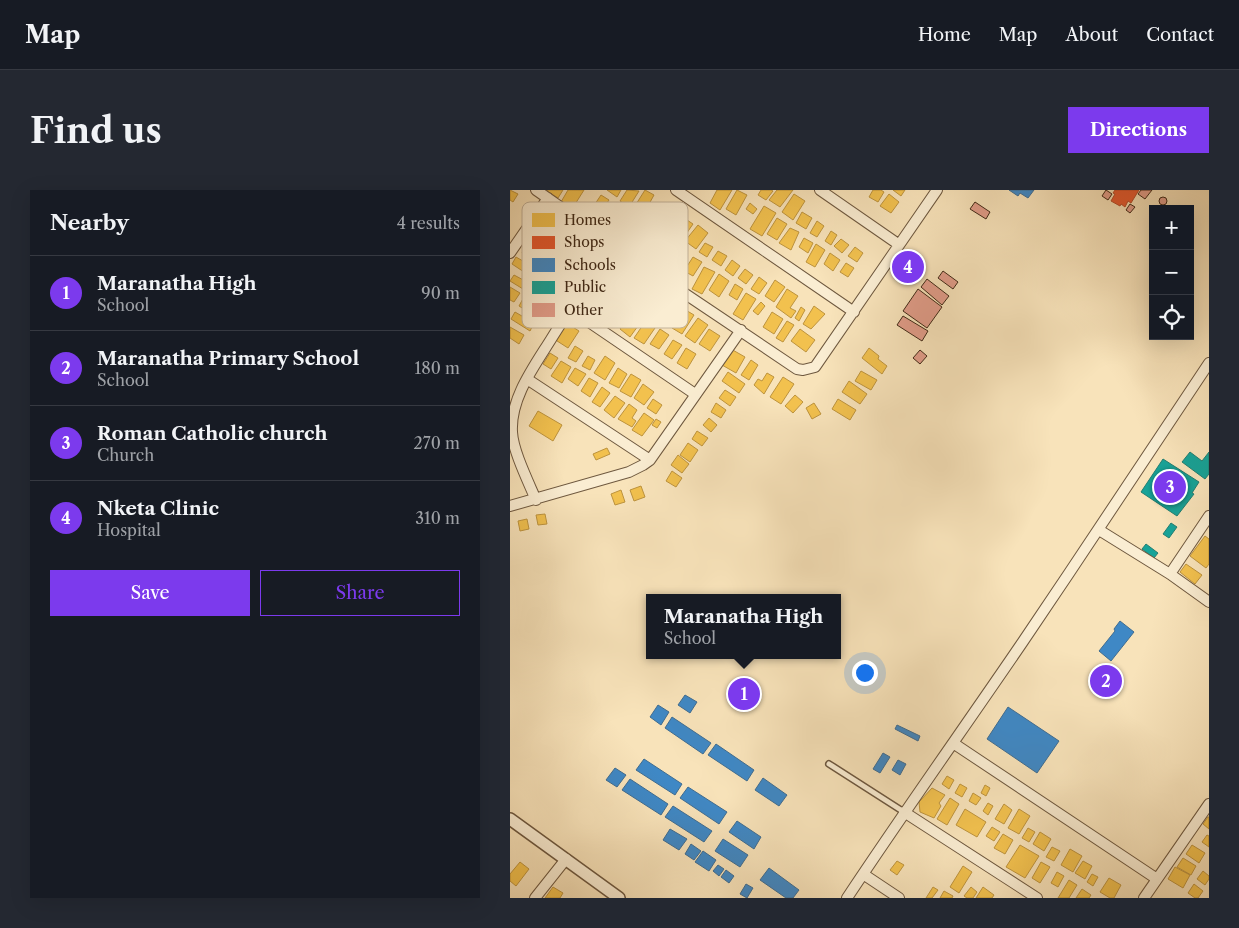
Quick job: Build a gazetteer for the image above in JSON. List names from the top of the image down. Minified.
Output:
{"legend":["Homes","Shops","Schools","Public","Other"],"page":{"header":"Map","nav":["Home","Map","About","Contact"],"buttons":["Directions",["Save","Share"]],"title":"Find us","heading":["Nearby","4 results"],"map_buttons":["+","−"],"pins":["4","3","2","1"],"list":[{"mark":"1","name":"Maranatha High","note":"School","value":"90 m"},{"mark":"2","name":"Maranatha Primary School","note":"School","value":"180 m"},{"mark":"3","name":"Roman Catholic church","note":"Church","value":"270 m"},{"mark":"4","name":"Nketa Clinic","note":"Hospital","value":"310 m"}],"popup":["Maranatha High","School"]}}
